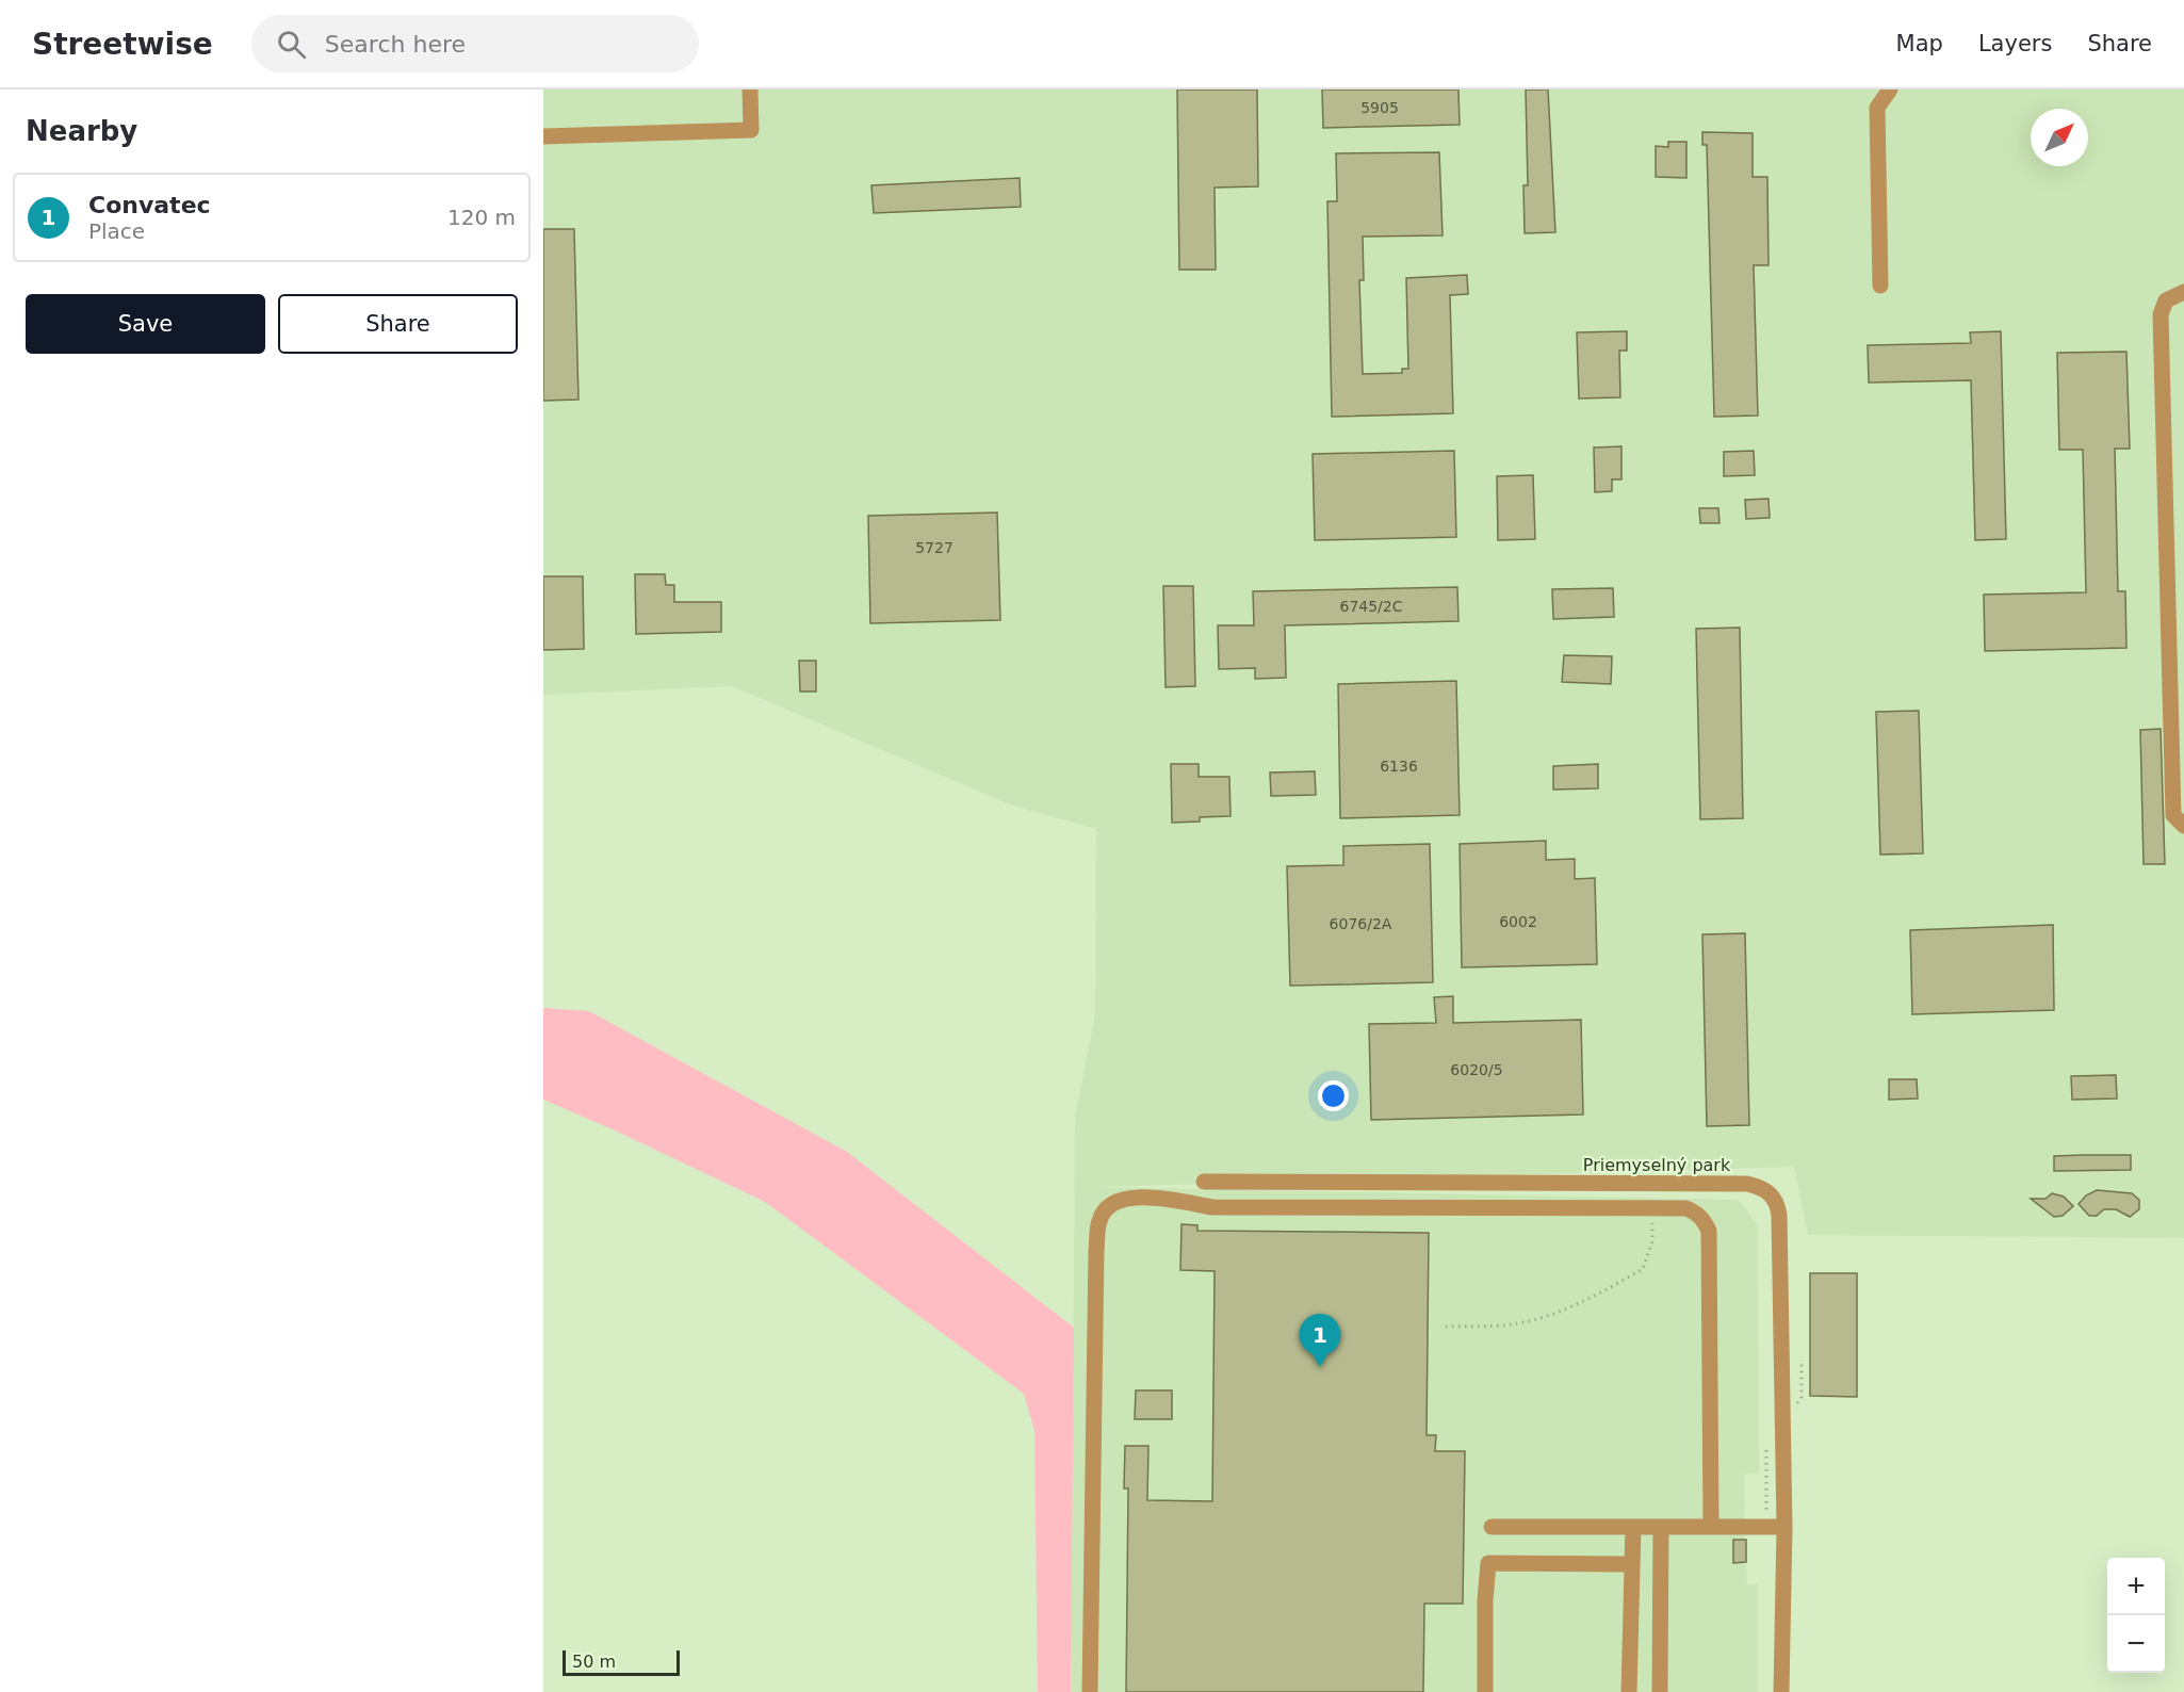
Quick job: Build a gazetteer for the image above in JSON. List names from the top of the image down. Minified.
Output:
{"streets":{"street":["Priemyselný park"]},"house_numbers":["5905","5727","6745/2C","6136","6002","6076/2A","6020/5"],"scale_bar":"50 m","north":"top right","page":{"header":"Streetwise","search":"Search here","nav":["Map","Layers","Share"],"heading":"Nearby","list":[{"mark":"1","name":"Convatec","note":"Place","value":"120 m"}],"buttons":["Save","Share"],"pins":"1","map_buttons":["+","−"],"scale":"50 m"}}
